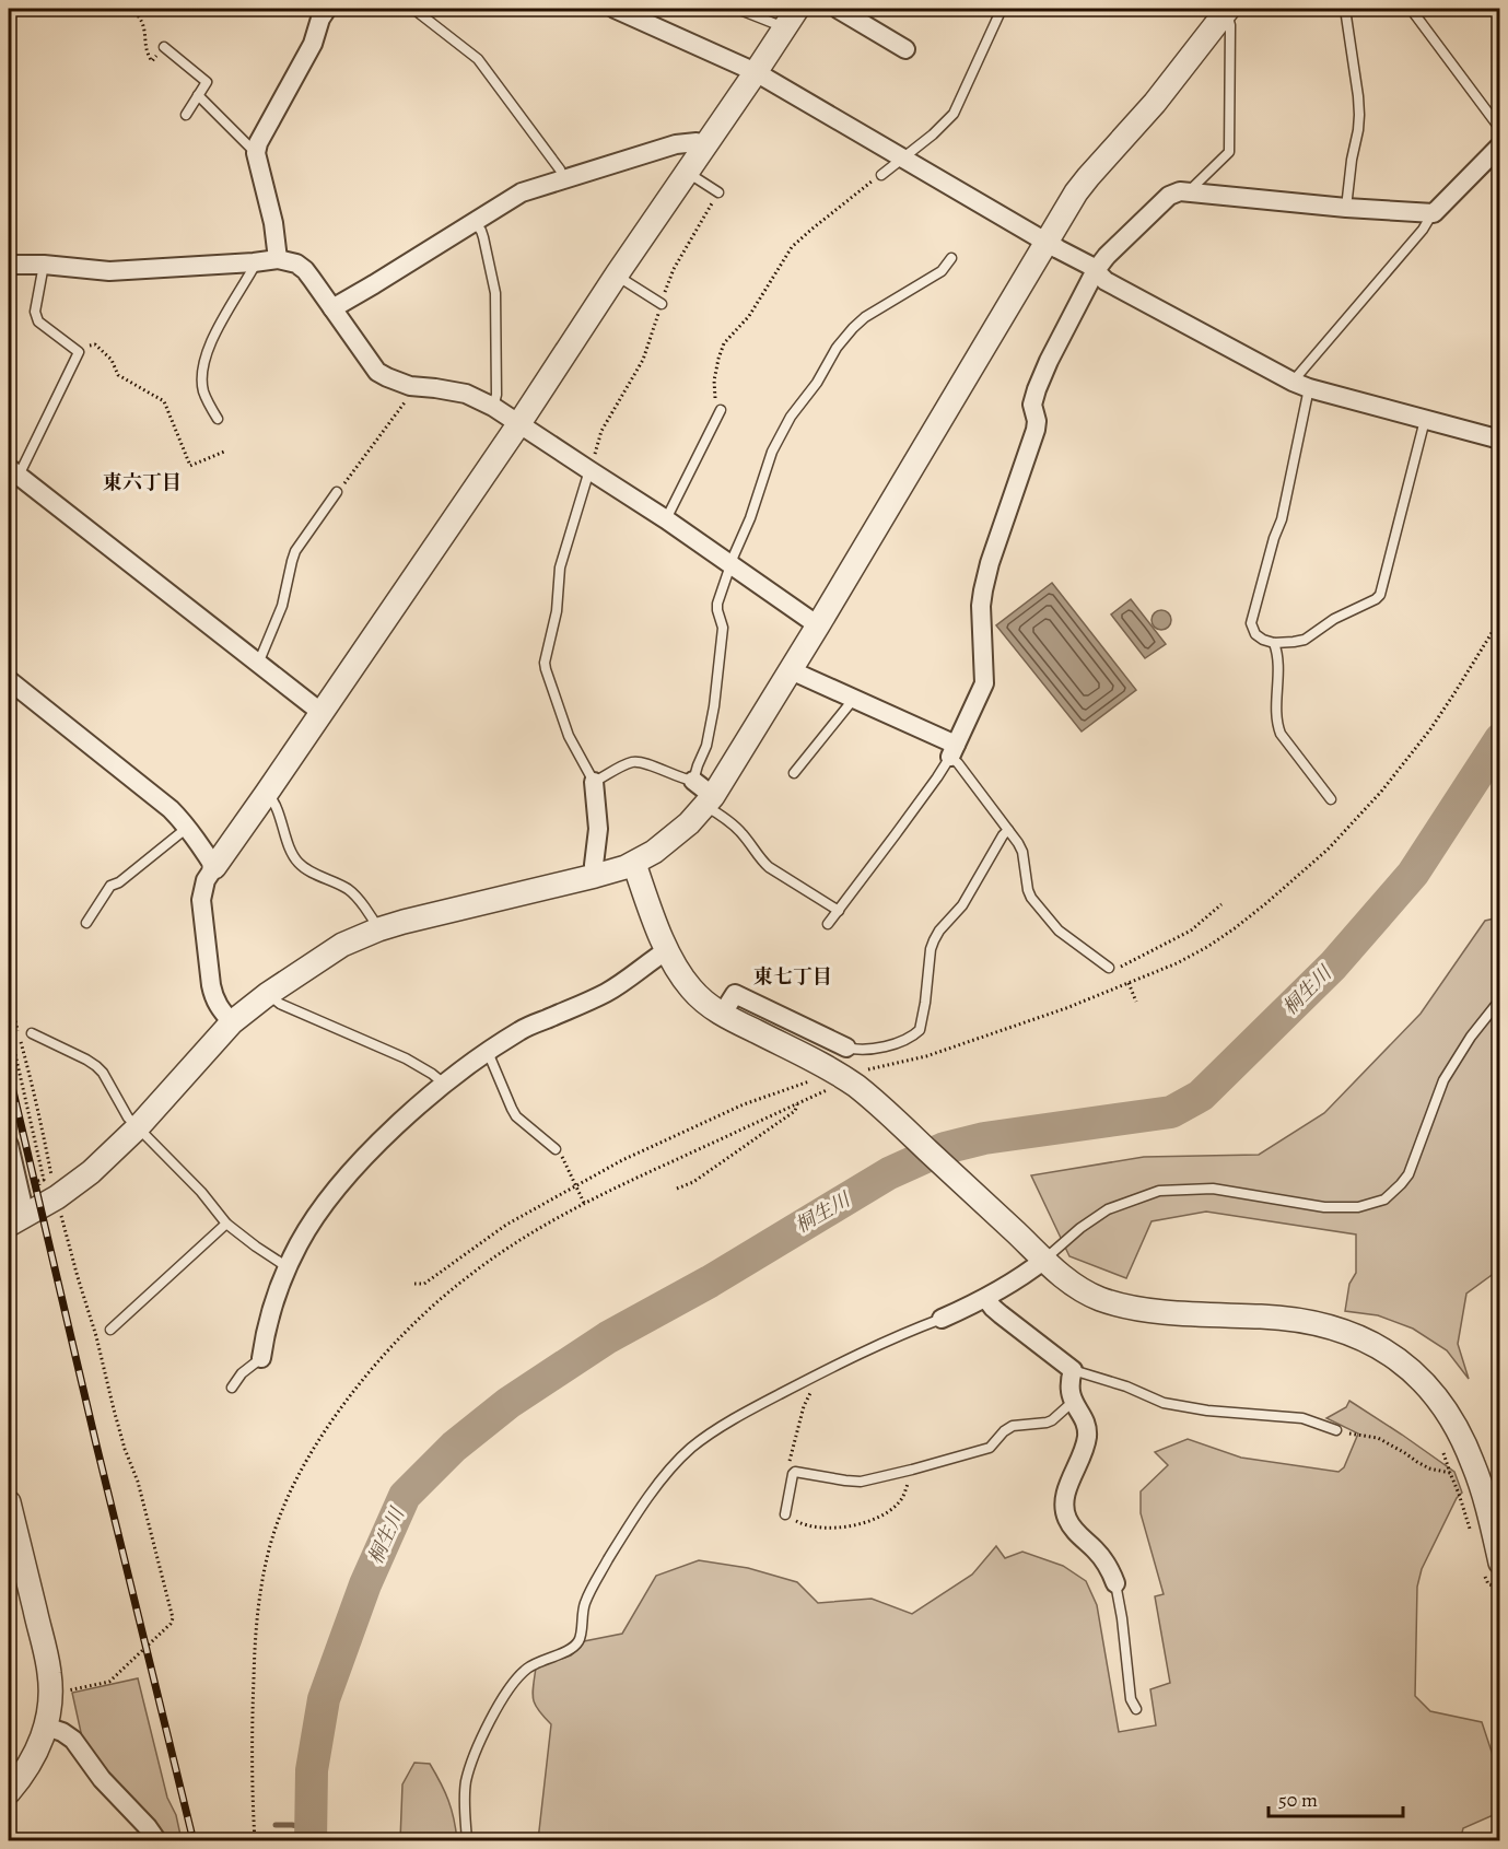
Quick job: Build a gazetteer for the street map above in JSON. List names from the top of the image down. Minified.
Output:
{"districts":["東六丁目","東七丁目"],"water":["桐生川"],"scale_bar":"50 m"}
